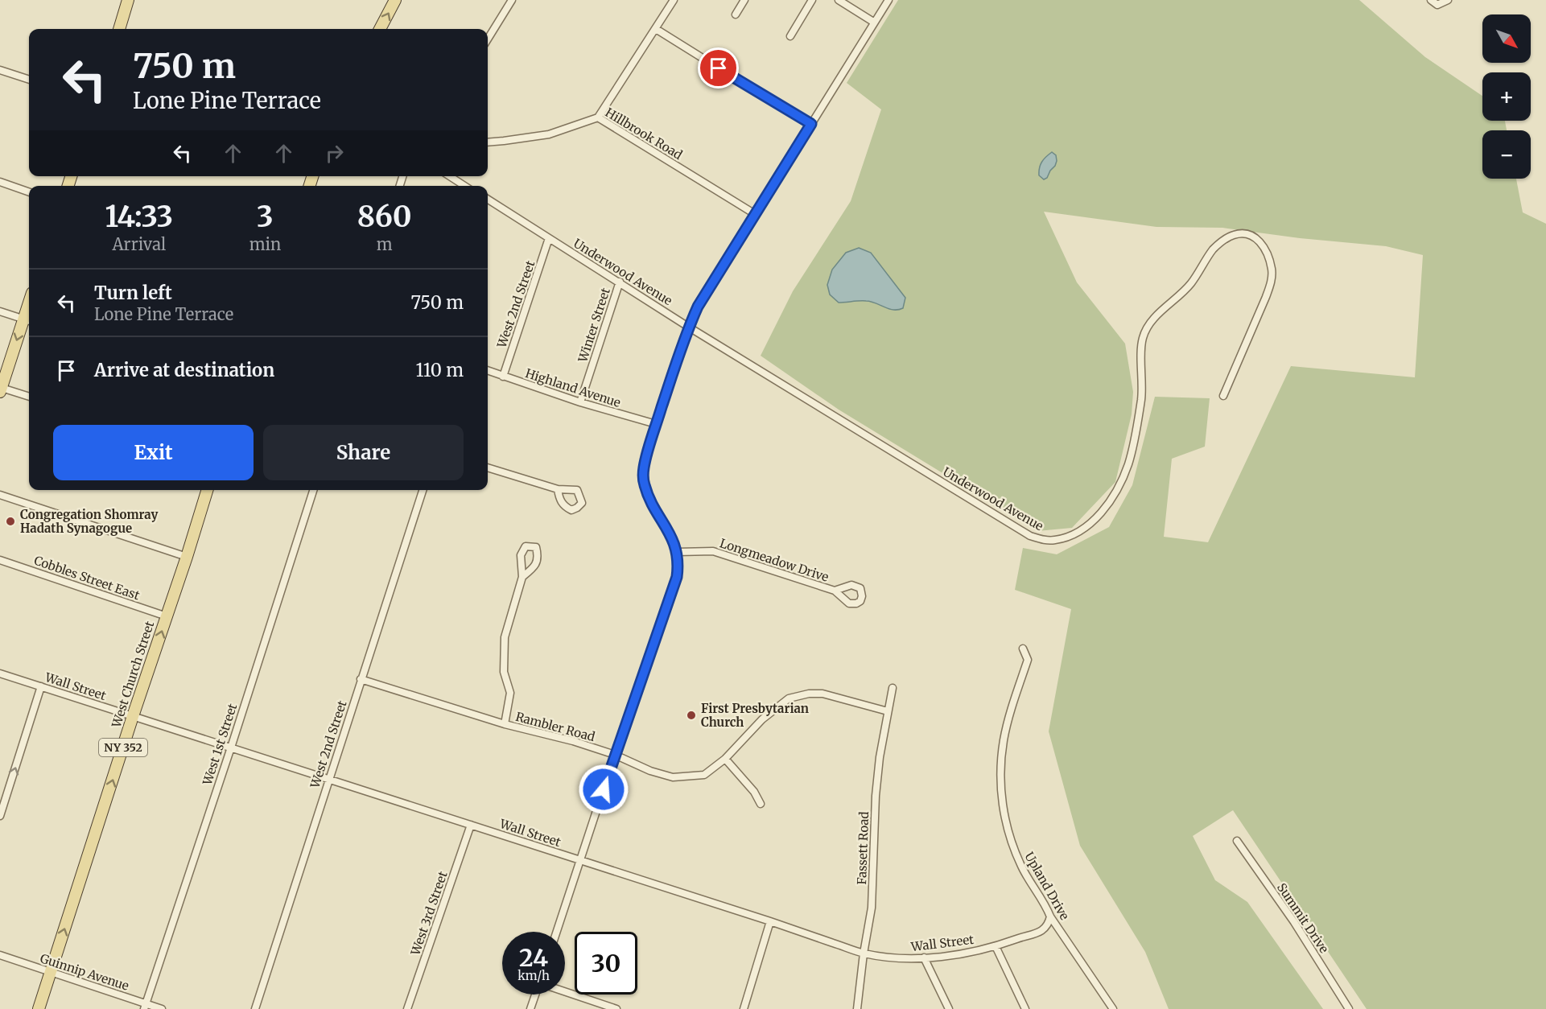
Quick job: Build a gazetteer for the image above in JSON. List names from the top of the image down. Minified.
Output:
{"streets":{"main road":["West Church Street","NY 352"],"street":["Hillbrook Road","Underwood Avenue","West 2nd Street","Winter Street","Highland Avenue","Longmeadow Drive","Cobbles Street East","Wall Street","Rambler Road","West 1st Street","Fassett Road","Upland Drive","West 3rd Street","Summit Drive","Guinnip Avenue"]},"crossings":[["Underwood Avenue","West 2nd Street"],["Underwood Avenue","Winter Street"],["West 2nd Street","Highland Avenue"],["West 2nd Street","Wall Street"],["West 2nd Street","Rambler Road"],["Winter Street","Highland Avenue"],["Cobbles Street East","West Church Street"],["West Church Street","Wall Street"],["West Church Street","Guinnip Avenue"],["Wall Street","West 1st Street"],["Wall Street","Fassett Road"],["Wall Street","Upland Drive"],["Wall Street","West 3rd Street"],["Rambler Road","Fassett Road"],["West 1st Street","Guinnip Avenue"]],"one_way":["West Church Street"],"places":["Congregation Shomray Hadath Synagogue","First Presbytarian Church"],"north":"bottom right","page":{"map_buttons":["+","−"],"turn":["750 m","Lone Pine Terrace"],"eta":["14:33","Arrival","3","min","860","m"],"list":[{"name":"Turn left","note":"Lone Pine Terrace","value":"750 m"},{"name":"Arrive at destination","value":"110 m"}],"buttons":["Exit","Share"],"speed":"24 km/h","limit":"30"}}
